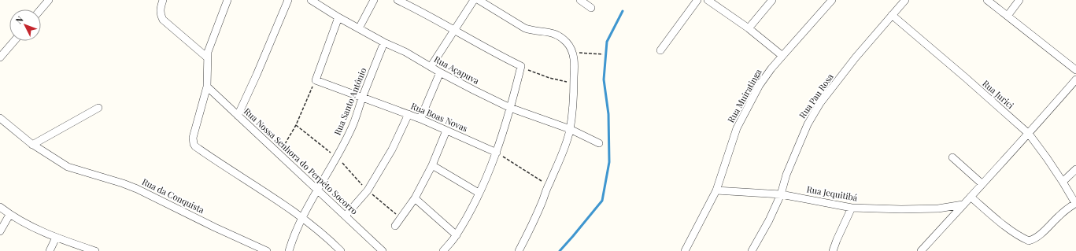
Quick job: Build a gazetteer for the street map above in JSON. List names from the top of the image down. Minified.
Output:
{"streets":{"street":["Rua Açapuva","Rua Jurici","Rua Muiratinga","Rua Pau Rosa","Rua Santo Antônio","Rua Boas Novas","Rua Nossa Senhora do Perpéto Socorro","Rua Jequitibá","Rua da Conquista"]},"crossings":[["Rua Açapuva","Rua Santo Antônio"],["Rua Jurici","Rua Pau Rosa"],["Rua Muiratinga","Rua Jequitibá"],["Rua Pau Rosa","Rua Jequitibá"],["Rua Santo Antônio","Rua Boas Novas"],["Rua Santo Antônio","Rua Nossa Senhora do Perpéto Socorro"]],"north":"top left"}
